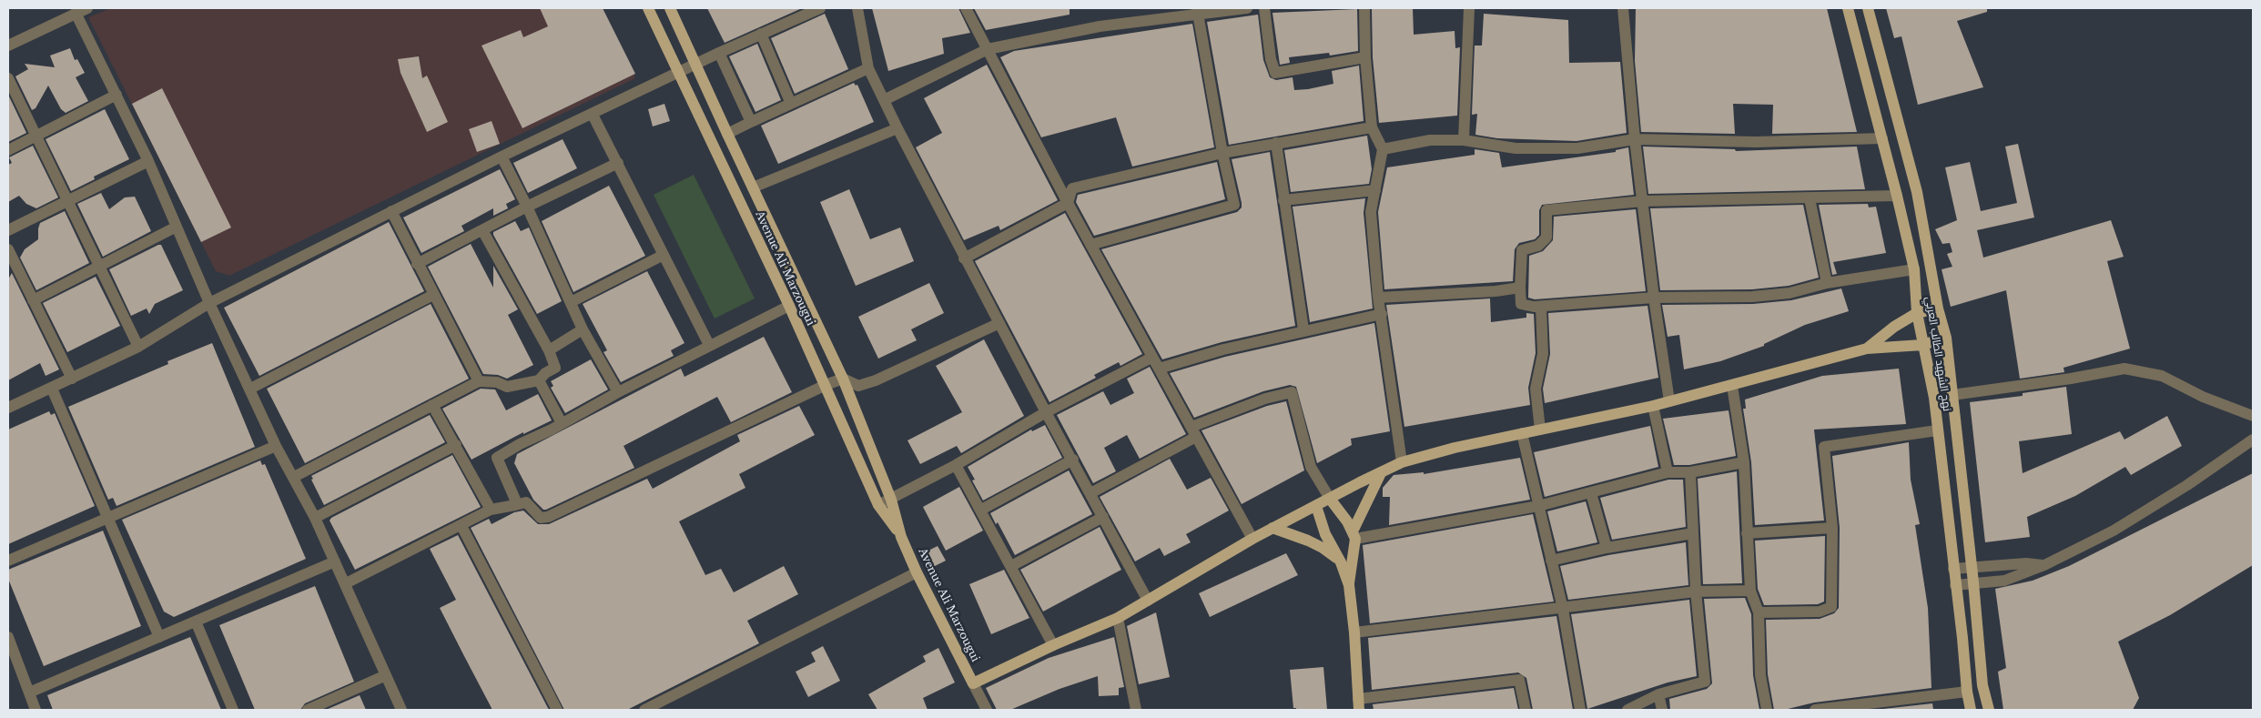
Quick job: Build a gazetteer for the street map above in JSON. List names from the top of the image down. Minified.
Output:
{"streets":{"main road":["Avenue Ali Marzougui","نهج الشهيد الطالب العربي"]}}
